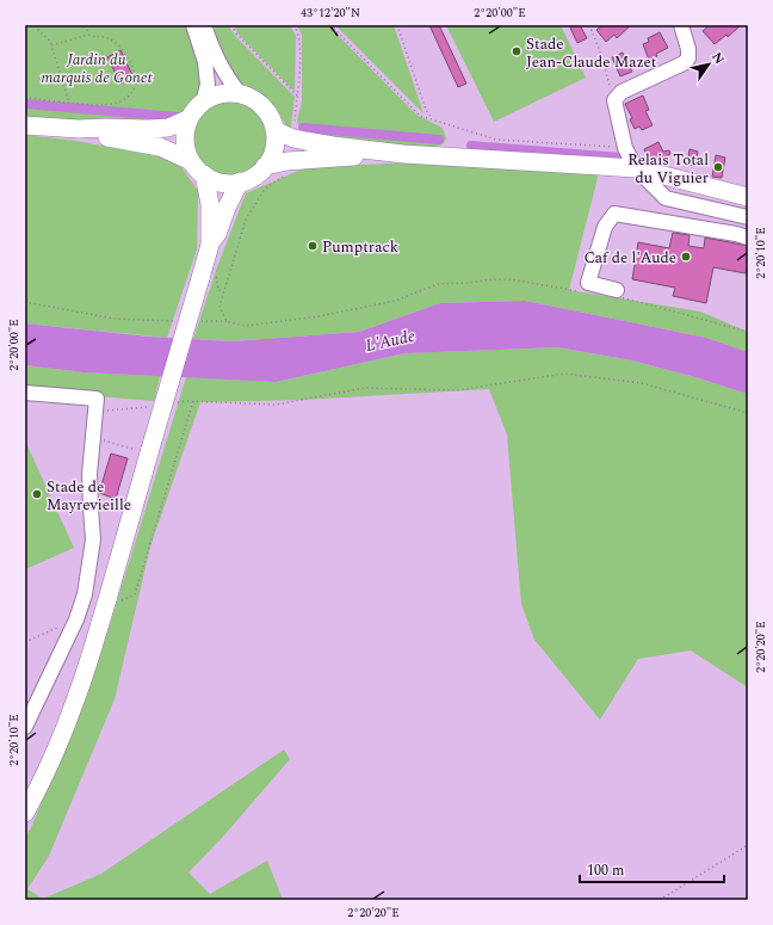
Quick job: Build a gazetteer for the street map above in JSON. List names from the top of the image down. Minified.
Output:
{"water":["L'Aude"],"parks":["Jardin du marquis de Gonet"],"places":["Stade Jean-Claude Mazet","Relais Total du Viguier","Pumptrack","Caf de l'Aude","Stade de Mayrevieille"],"scale_bar":"100 m","north":"top right","coordinates":["43°12'20\"N","2°20'00\"E","2°20'10\"E","2°20'20\"E"]}
